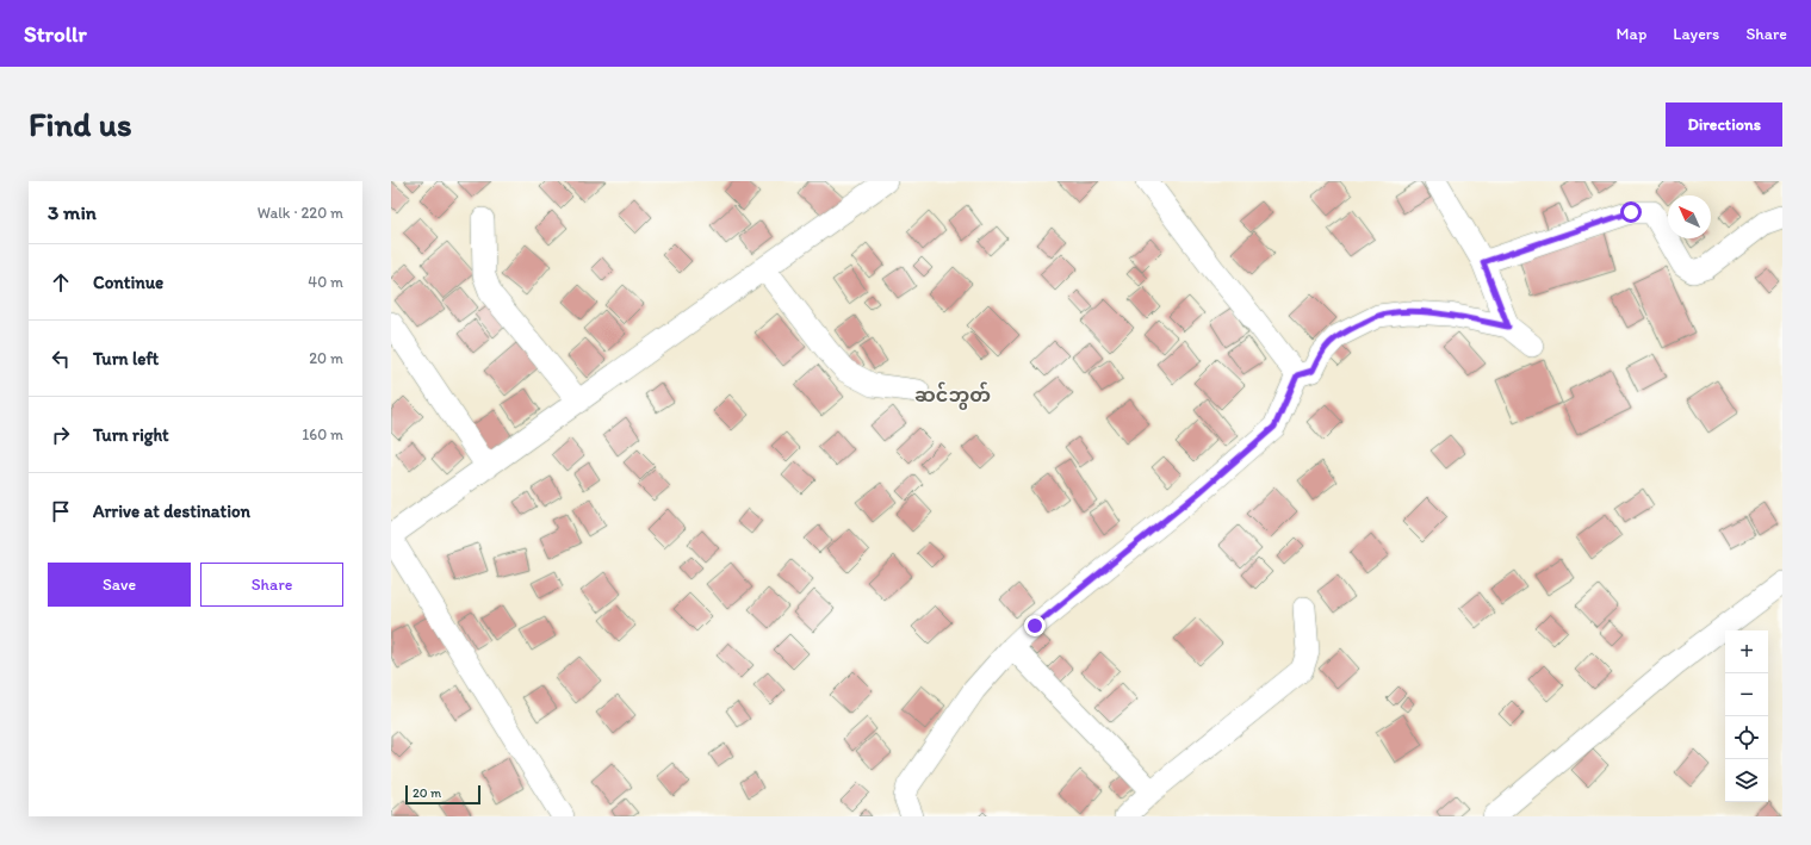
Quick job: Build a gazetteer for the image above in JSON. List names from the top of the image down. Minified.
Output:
{"districts":["ဆင်ဘွတ်"],"scale_bar":"20 m","north":"top left","page":{"header":"Strollr","nav":["Map","Layers","Share"],"buttons":["Directions",["Save","Share"]],"title":"Find us","heading":["3 min","Walk · 220 m"],"list":[["Continue","40 m"],["Turn left","20 m"],["Turn right","160 m"],"Arrive at destination"],"map_buttons":["+","−"],"scale":"20 m"}}
